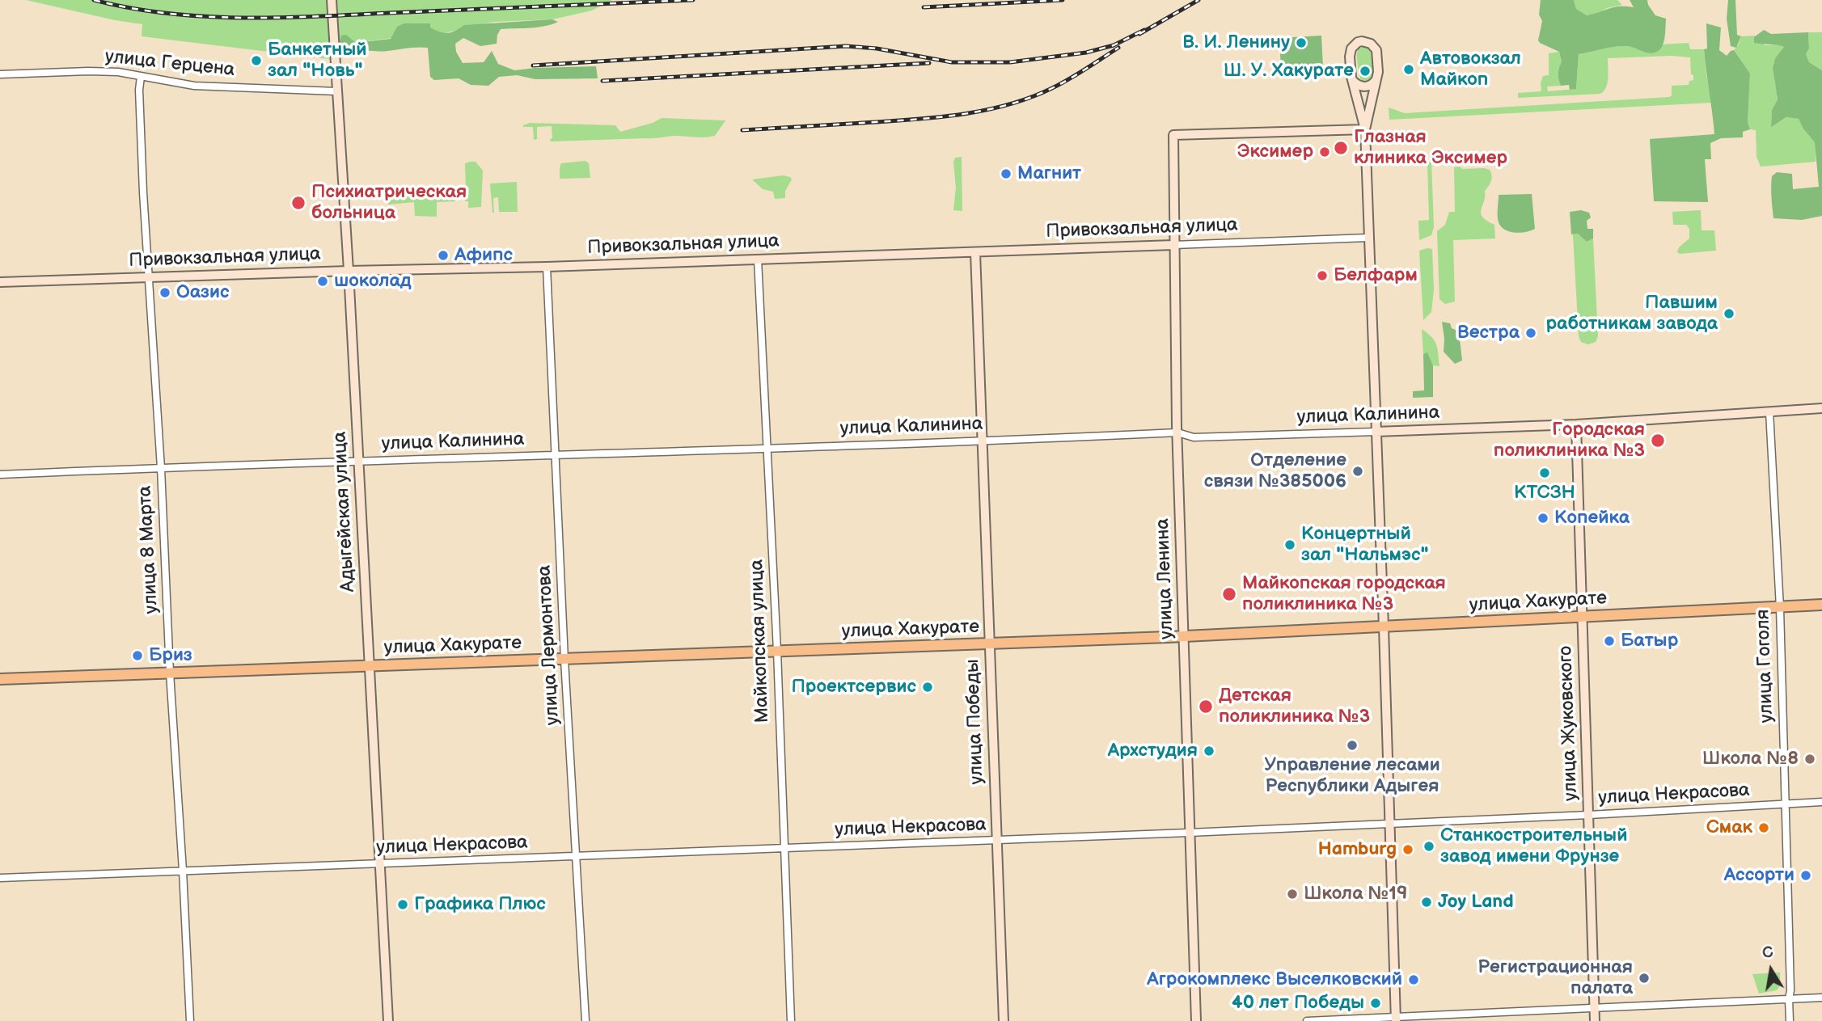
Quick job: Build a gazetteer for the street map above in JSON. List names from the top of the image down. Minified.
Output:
{"streets":{"main road":["улица Хакурате"],"street":["улица Герцена","Привокзальная улица","улица Калинина","Адыгейская улица","улица 8 Марта","улица Ленина","Майкопская улица","улица Лермонтова","улица Гоголя","улица Победы","улица Жуковского","улица Некрасова"]},"crossings":[["улица Герцена","Адыгейская улица"],["улица Герцена","улица 8 Марта"],["Привокзальная улица","Адыгейская улица"],["Привокзальная улица","улица 8 Марта"],["Привокзальная улица","улица Ленина"],["Привокзальная улица","Майкопская улица"],["Привокзальная улица","улица Лермонтова"],["Привокзальная улица","улица Победы"],["улица Калинина","Адыгейская улица"],["улица Калинина","улица 8 Марта"],["улица Калинина","улица Ленина"],["улица Калинина","Майкопская улица"],["улица Калинина","улица Лермонтова"],["улица Калинина","улица Гоголя"],["улица Калинина","улица Победы"],["улица Калинина","улица Жуковского"],["Адыгейская улица","улица Хакурате"],["Адыгейская улица","улица Некрасова"],["улица 8 Марта","улица Хакурате"],["улица 8 Марта","улица Некрасова"],["улица Ленина","улица Хакурате"],["улица Ленина","улица Некрасова"],["улица Хакурате","Майкопская улица"],["улица Хакурате","улица Лермонтова"],["улица Хакурате","улица Гоголя"],["улица Хакурате","улица Победы"],["улица Хакурате","улица Жуковского"],["Майкопская улица","улица Некрасова"],["улица Лермонтова","улица Некрасова"],["улица Гоголя","улица Некрасова"],["улица Победы","улица Некрасова"],["улица Жуковского","улица Некрасова"]],"places":["В. И. Ленину","Банкетный зал \"Новь\"","Автовокзал Майкоп","Ш. У. Хакурате","Глазная клиника Эксимер","Эксимер","Магнит","Психиатрическая больница","Афипс","Белфарм","шоколад","Оазис","Павшим работникам завода","Вестра","Городская поликлиника №3","Отделение связи №385006","КТСЗН","Копейка","Концертный зал \"Нальмэс\"","Майкопская городская поликлиника №3","Батыр","Бриз","Проектсервис","Детская поликлиника №3","Управление лесами Республики Адыгея","Архстудия","Школа №8","Смак","Станкостроительный завод имени Фрунзе","Hamburg","Ассорти","Школа №19","Joy Land","Графика Плюс","Регистрационная палата","Агрокомплекс Выселковский","40 лет Победы"],"north":"top"}
